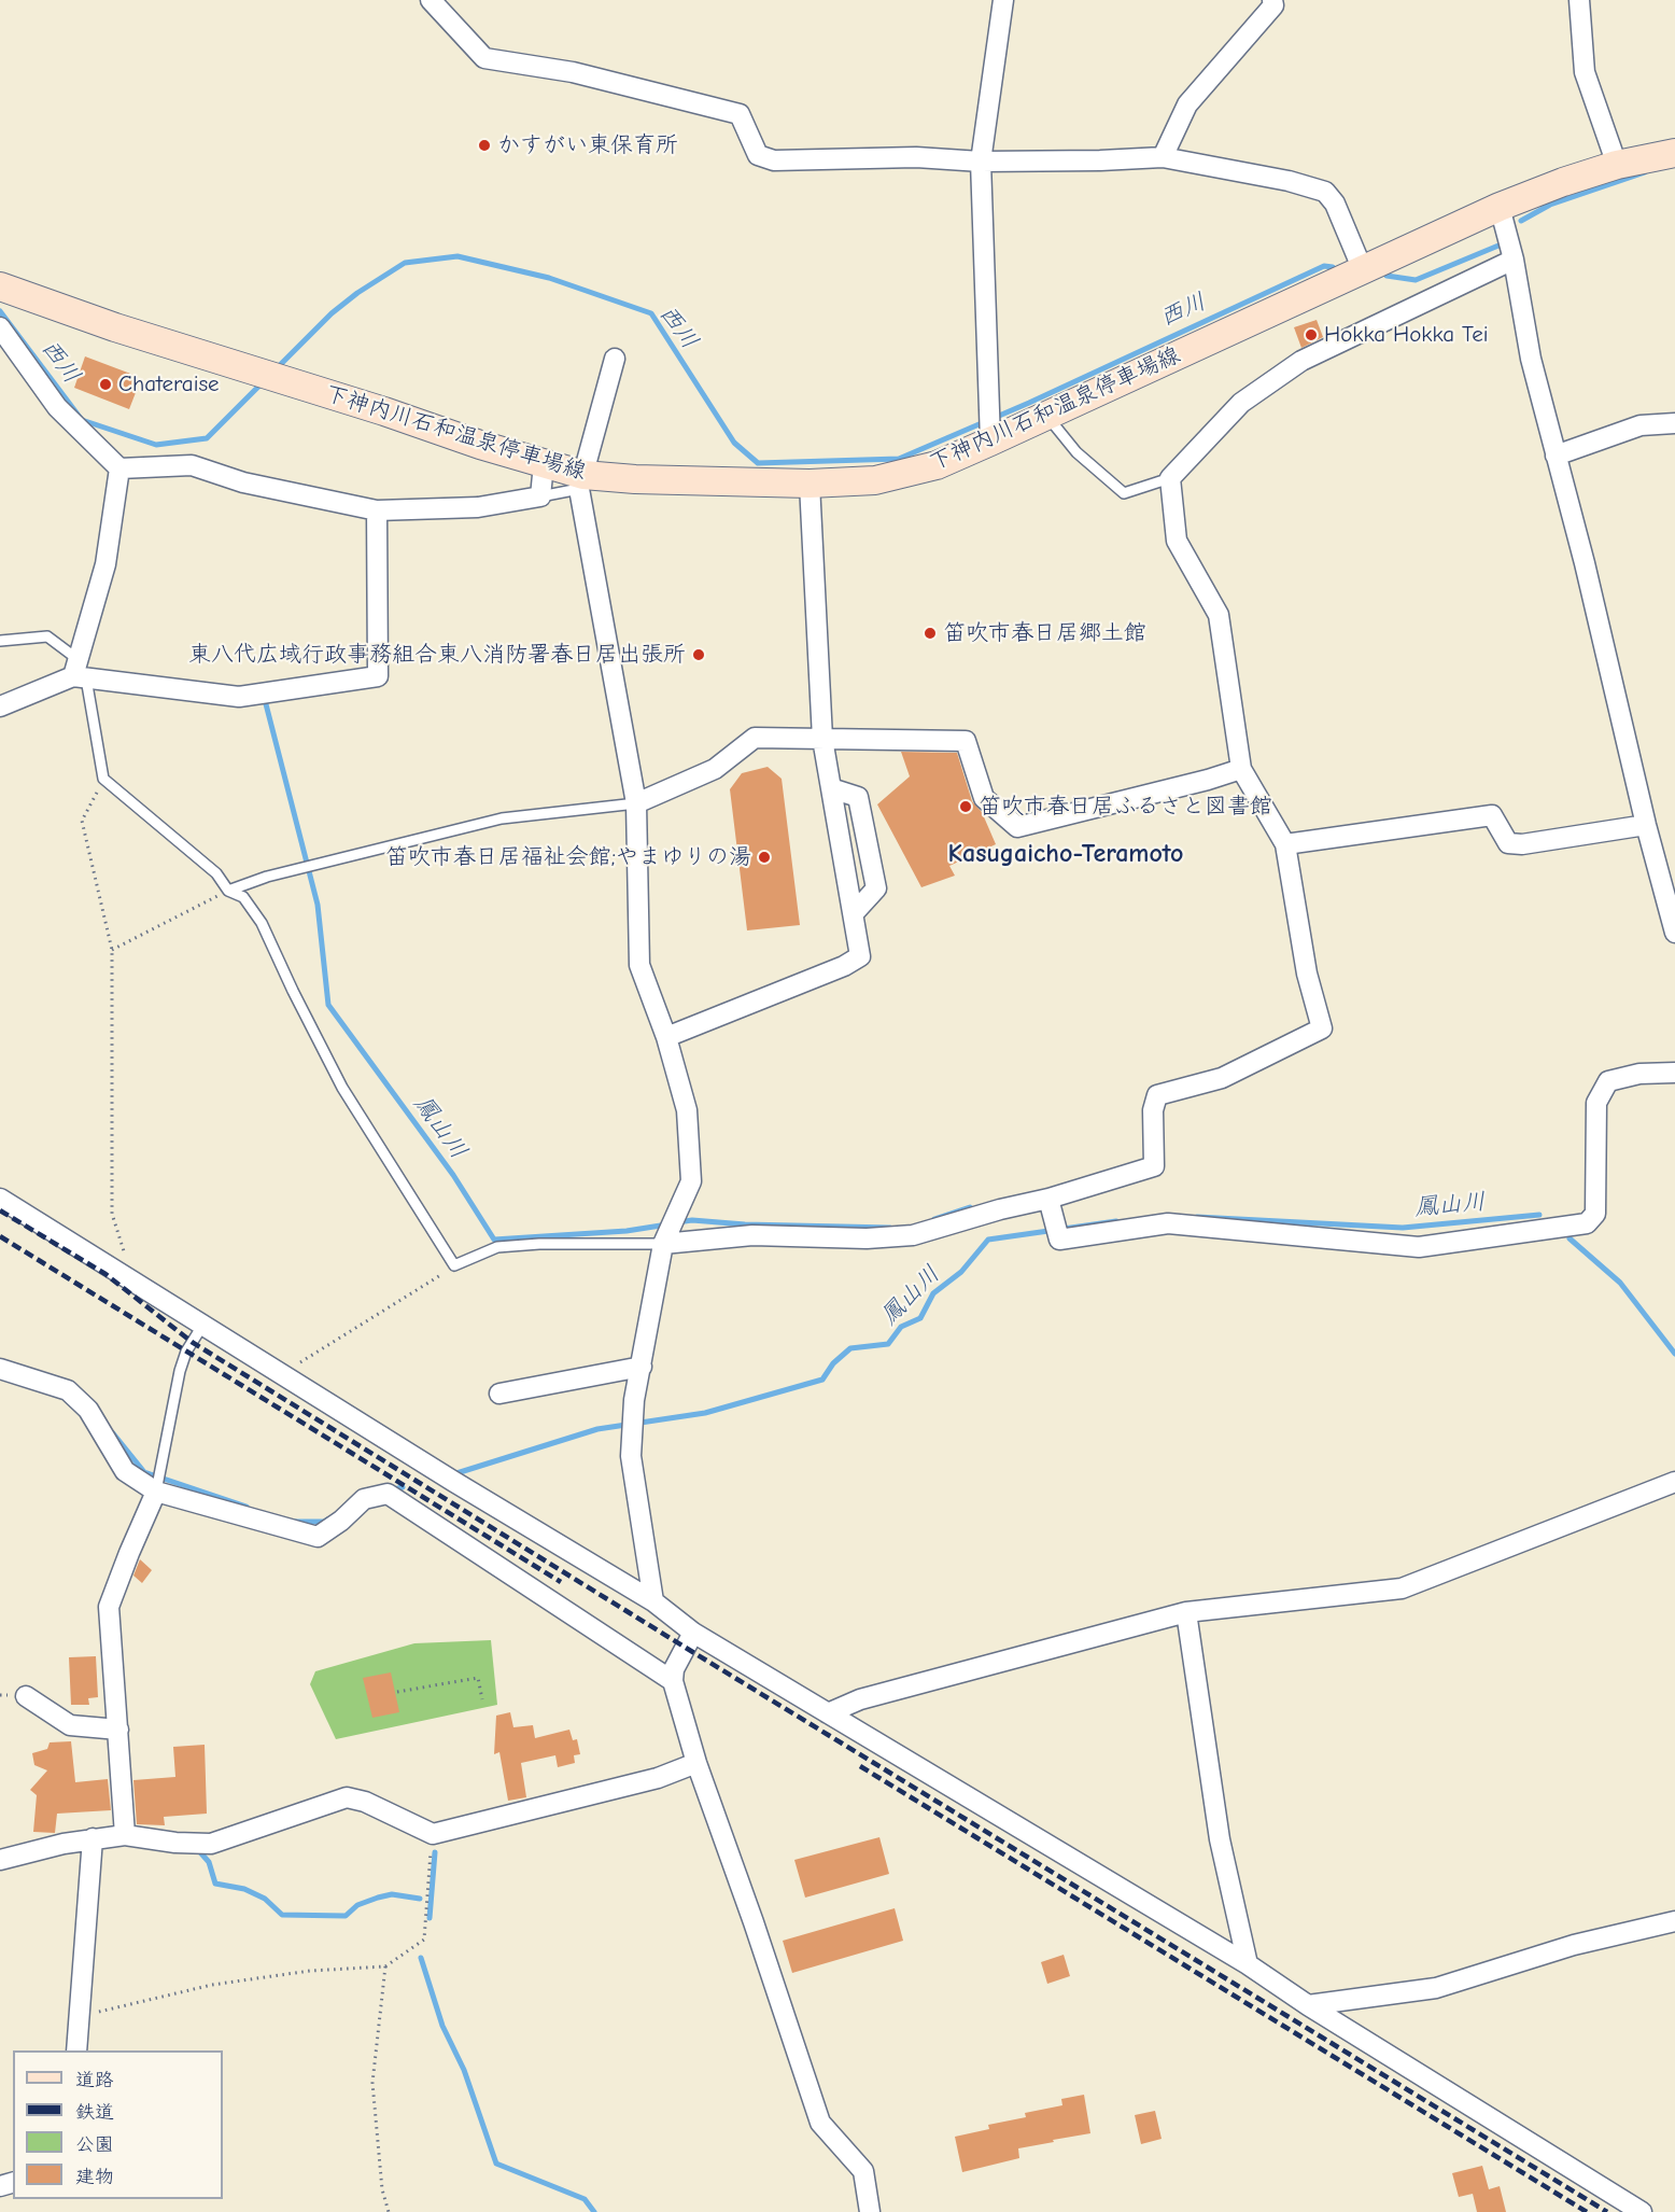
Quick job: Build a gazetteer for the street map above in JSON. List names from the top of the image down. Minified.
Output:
{"streets":{"main road":["下神内川石和温泉停車場線"]},"districts":["Kasugaicho-Teramoto"],"water":["西川","鳳山川"],"places":["かすがい東保育所","Hokka Hokka Tei","Chateraise","笛吹市春日居郷土館","東八代広域行政事務組合東八消防署春日居出張所","笛吹市春日居ふるさと図書館","笛吹市春日居福祉会館;やまゆりの湯"],"legend":["道路","鉄道","公園","建物"]}
